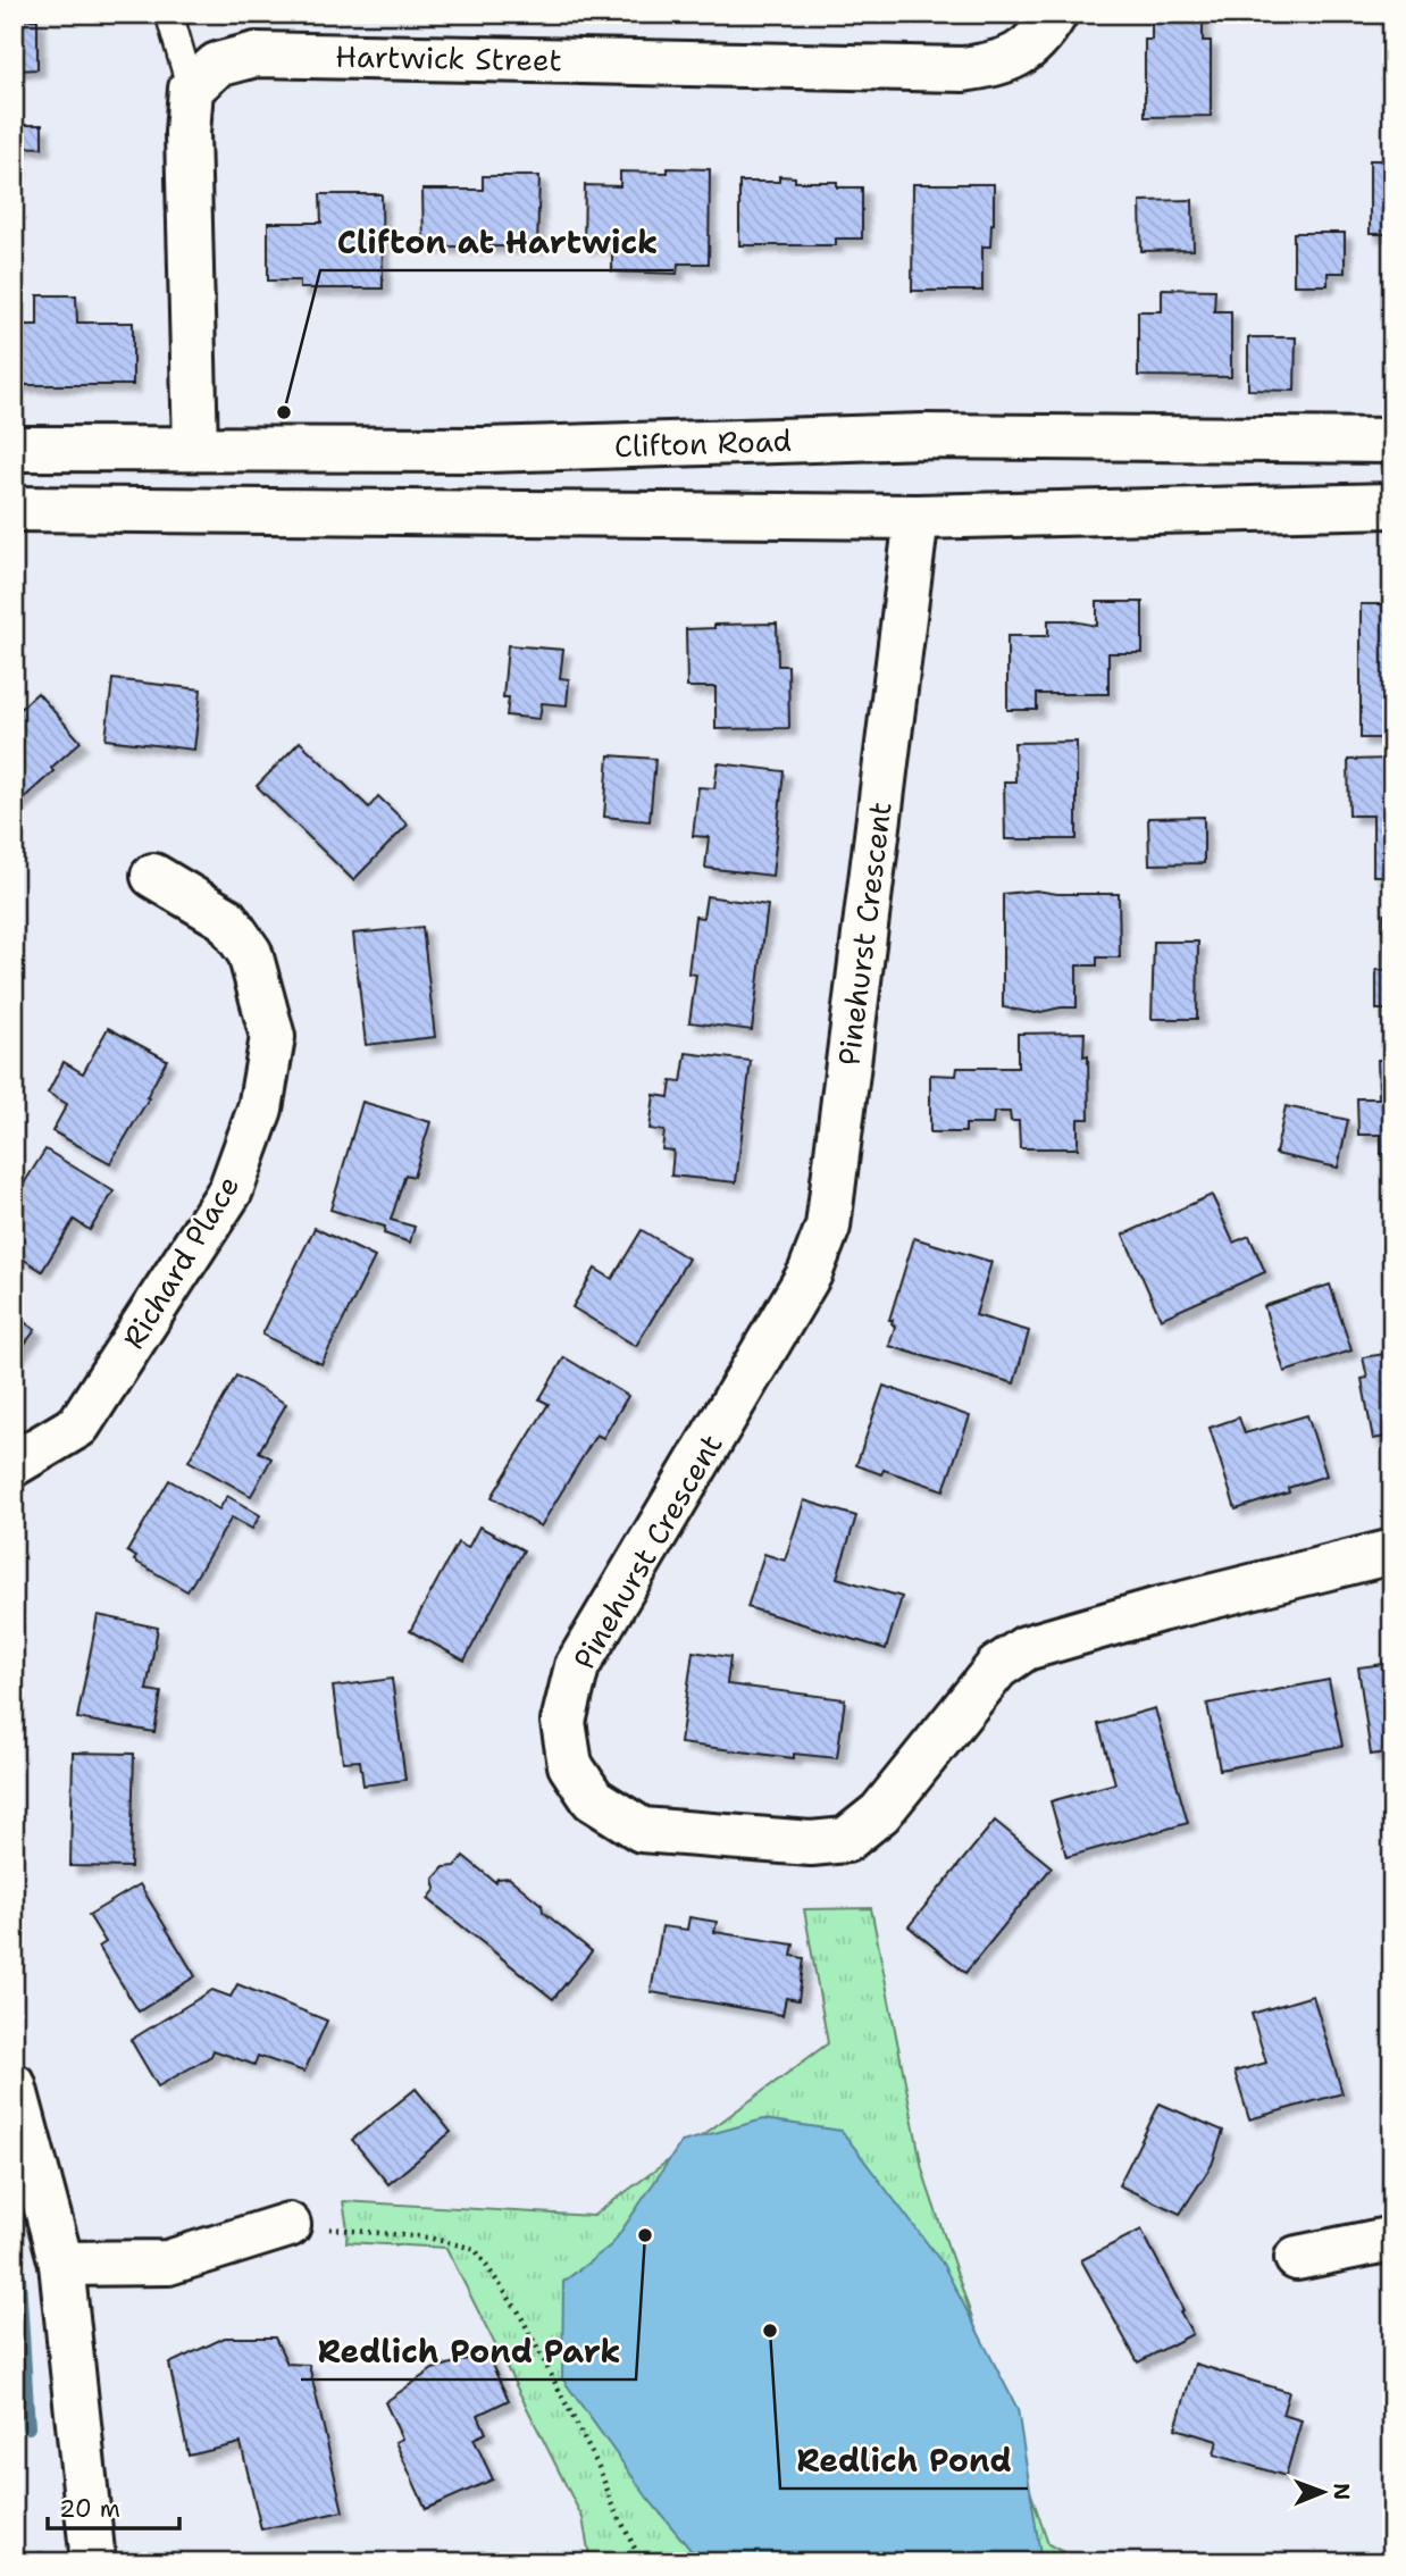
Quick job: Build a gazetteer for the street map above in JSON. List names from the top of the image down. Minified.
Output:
{"streets":{"street":["Hartwick Street","Clifton Road","Pinehurst Crescent","Richard Place"]},"places":["Clifton at Hartwick","Redlich Pond Park","Redlich Pond"],"scale_bar":"20 m","north":"right"}
